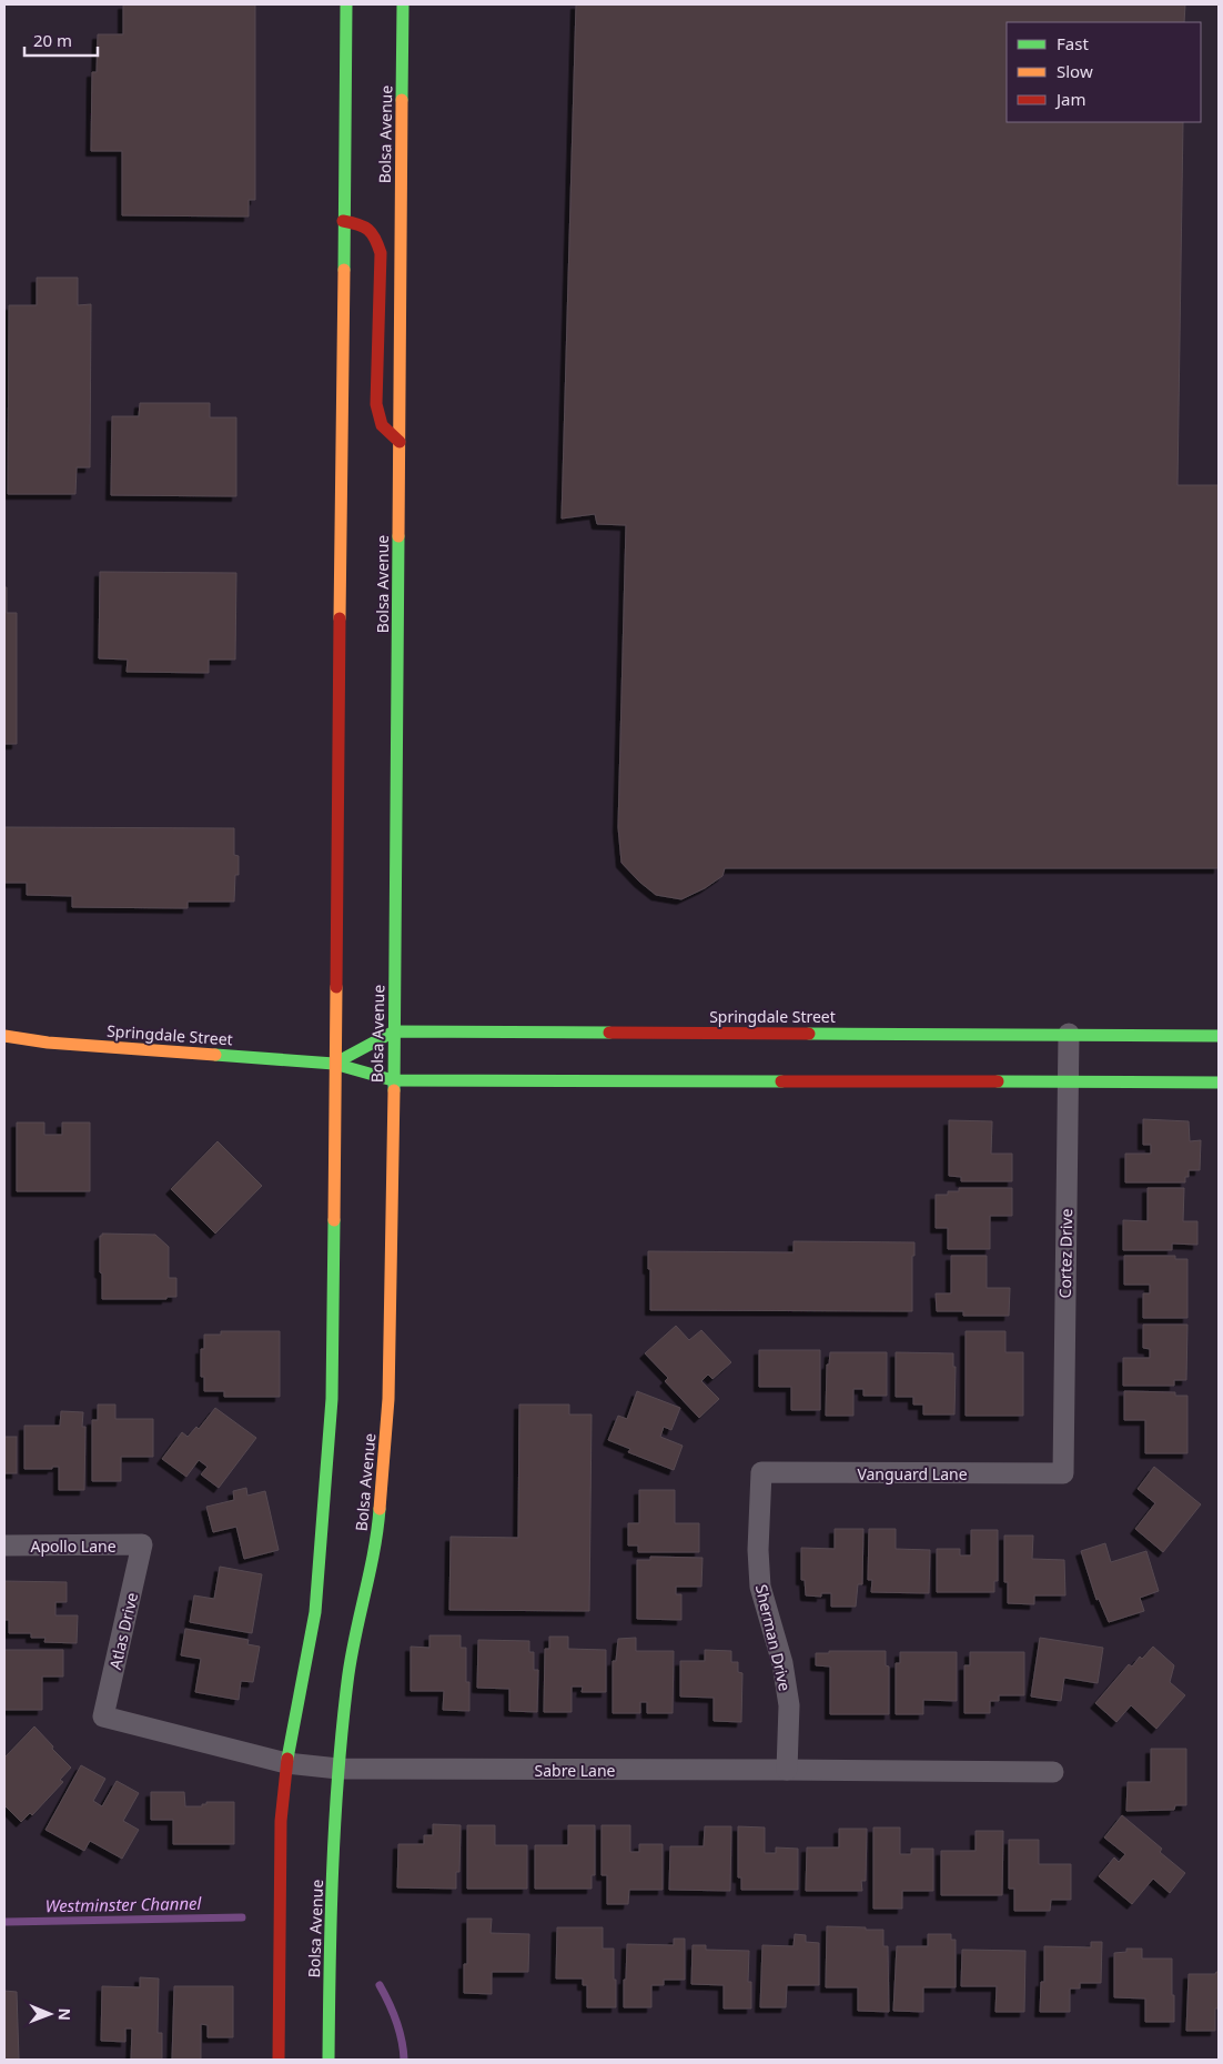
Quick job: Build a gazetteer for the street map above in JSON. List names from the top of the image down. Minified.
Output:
{"streets":{"main road":["Bolsa Avenue","Springdale Street"],"street":["Cortez Drive","Vanguard Lane","Apollo Lane","Atlas Drive","Sherman Drive","Sabre Lane"]},"crossings":[["Bolsa Avenue","Springdale Street"],["Bolsa Avenue","Sabre Lane"],["Springdale Street","Cortez Drive"],["Cortez Drive","Vanguard Lane"],["Vanguard Lane","Sherman Drive"],["Apollo Lane","Atlas Drive"],["Atlas Drive","Sabre Lane"],["Sherman Drive","Sabre Lane"]],"water":["Westminster Channel"],"legend":["Fast","Slow","Jam"],"scale_bar":"20 m","north":"right"}
